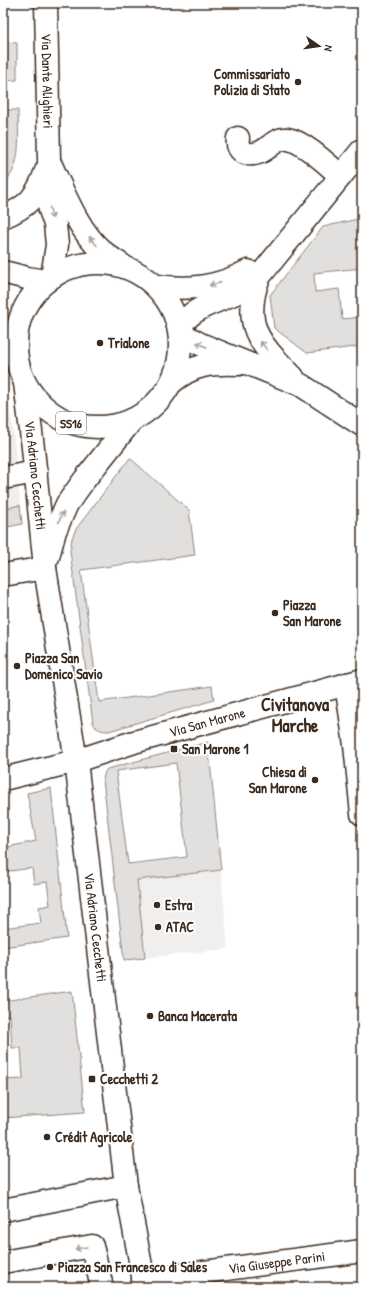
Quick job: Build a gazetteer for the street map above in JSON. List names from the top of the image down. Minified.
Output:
{"streets":{"main road":["Via Dante Alighieri","SS16","Via Adriano Cecchetti","Via San Marone","Via Giuseppe Parini"]},"crossings":[["Via Dante Alighieri","SS16"],["SS16","Via Adriano Cecchetti"],["Via Adriano Cecchetti","Via San Marone"],["Via Adriano Cecchetti","Via Giuseppe Parini"]],"districts":["Civitanova Marche"],"places":{"other":["Commissariato Polizia di Stato","Trialone","Piazza San Marone","Piazza San Domenico Savio","Chiesa di San Marone","Estra","ATAC","Banca Macerata","Crédit Agricole","Piazza San Francesco di Sales"],"transit":["San Marone 1","Cecchetti 2"]},"north":"right"}
